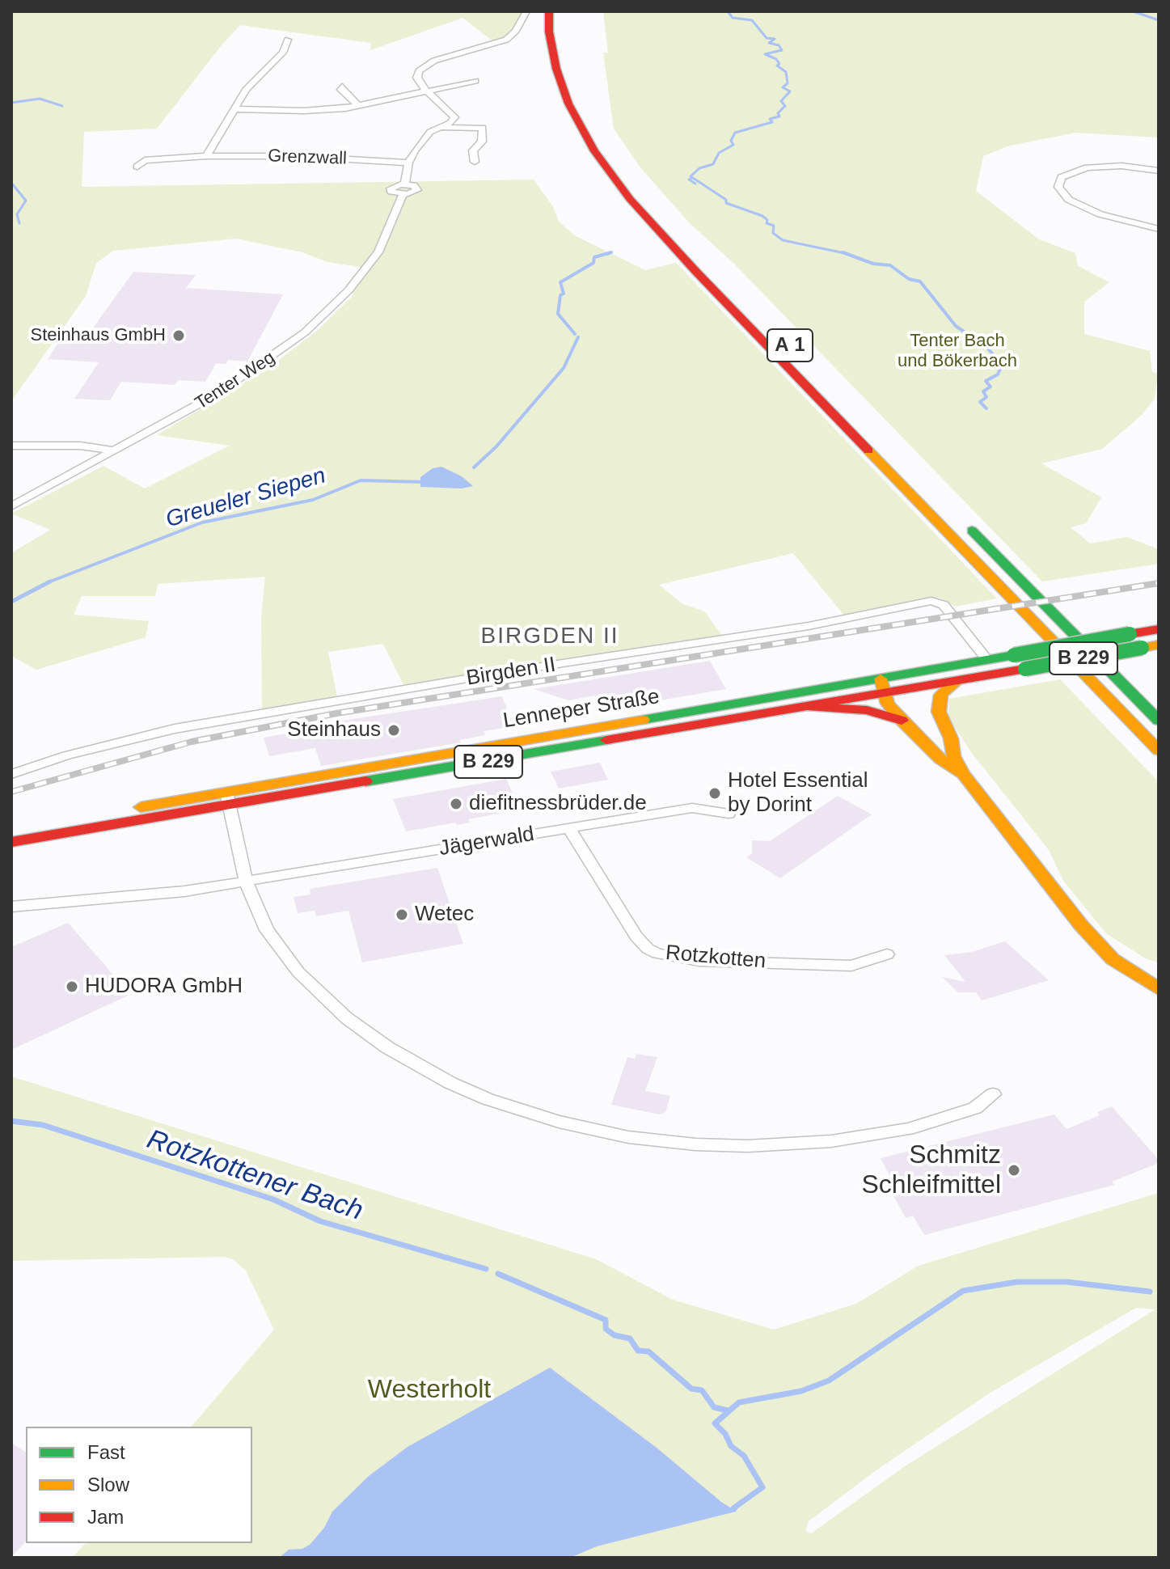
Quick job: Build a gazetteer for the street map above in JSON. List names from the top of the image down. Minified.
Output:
{"streets":{"main road":["A 1","B 229","Lenneper Straße"],"street":["Grenzwall","Tenter Weg","Birgden II","Jägerwald","Rotzkotten"]},"crossings":[["Grenzwall","Tenter Weg"],["Birgden II","Lenneper Straße"],["Jägerwald","Rotzkotten"]],"districts":["BIRGDEN II"],"water":["Greueler Siepen","Rotzkottener Bach"],"parks":["Tenter Bach und Bökerbach","Westerholt"],"places":["Steinhaus GmbH","Steinhaus","Hotel Essential by Dorint","diefitnessbrüder.de","Wetec","HUDORA GmbH","Schmitz Schleifmittel"],"legend":["Fast","Slow","Jam"]}
